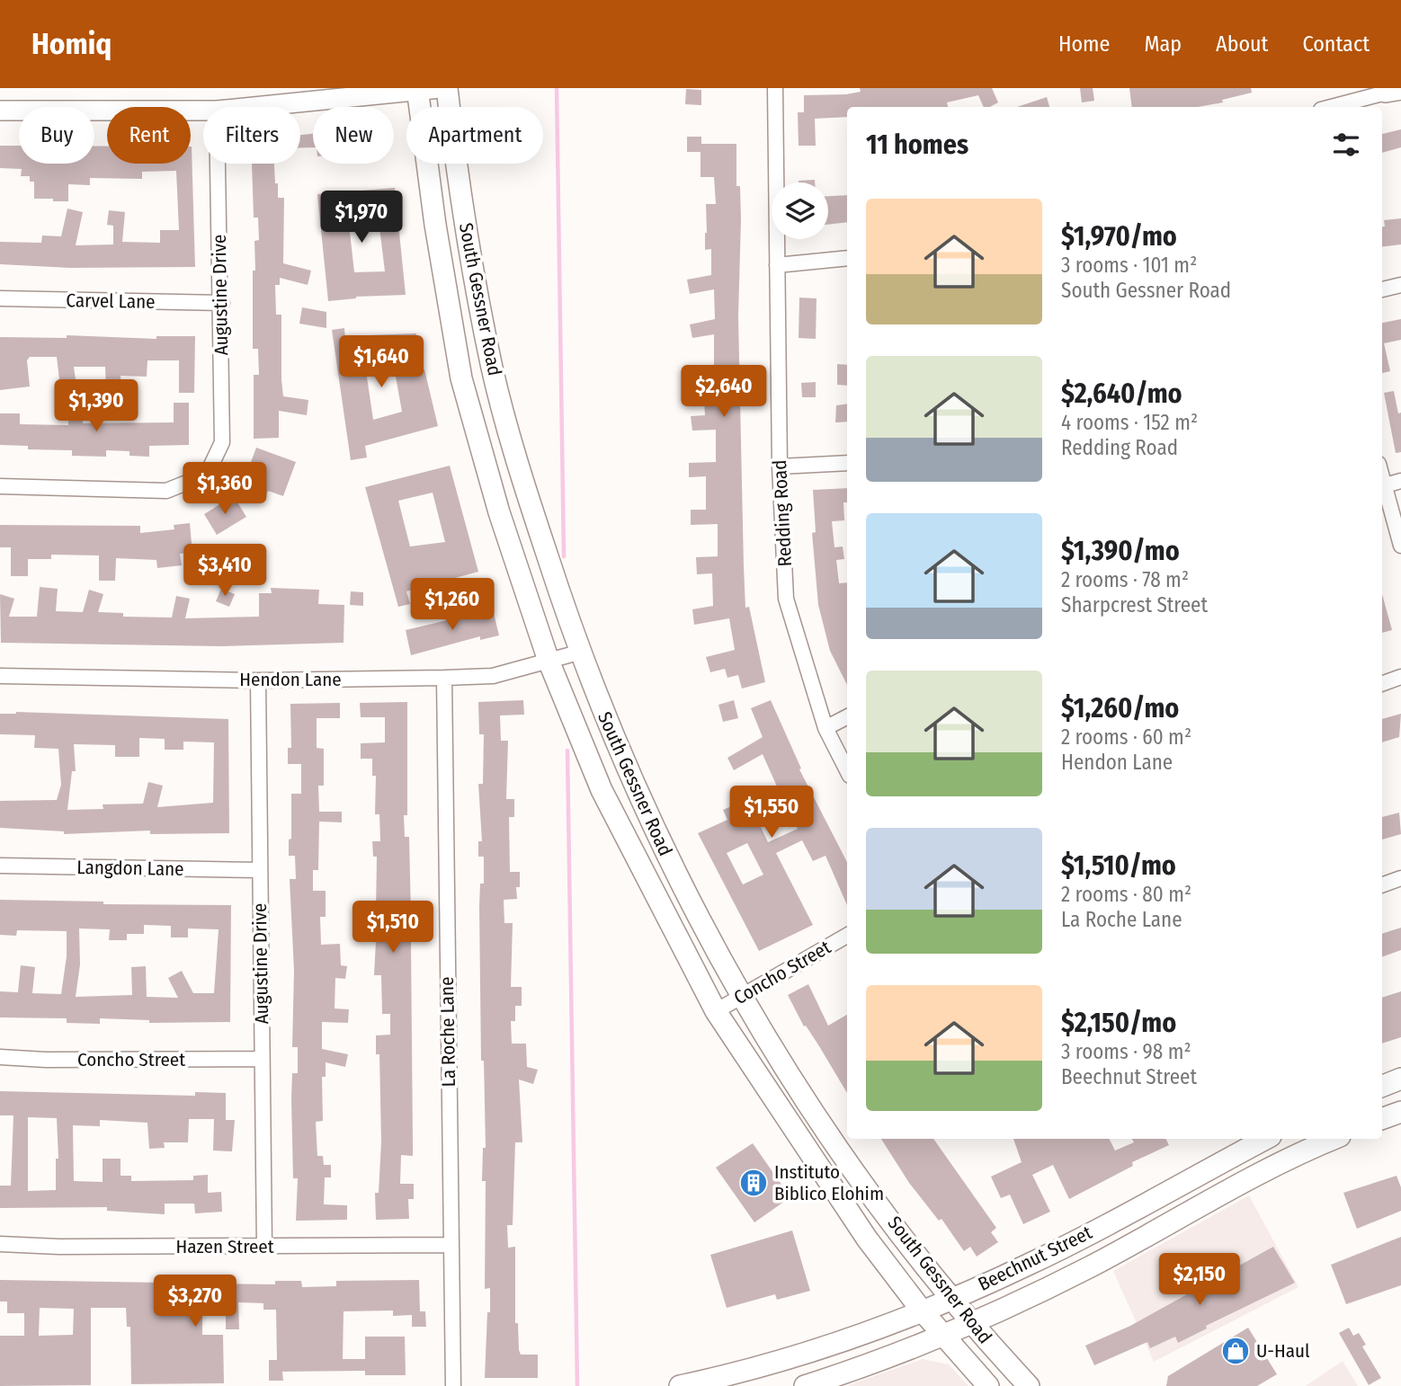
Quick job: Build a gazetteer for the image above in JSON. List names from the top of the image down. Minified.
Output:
{"streets":{"main road":["South Gessner Road","Beechnut Street"],"street":["Augustine Drive","Carvel Lane","Redding Road","Hendon Lane","Langdon Lane","Concho Street","La Roche Lane","Hazen Street"]},"crossings":[["Augustine Drive","Carvel Lane"],["Augustine Drive","Hendon Lane"],["Augustine Drive","Langdon Lane"],["Augustine Drive","Concho Street"],["Augustine Drive","Hazen Street"],["South Gessner Road","Hendon Lane"],["South Gessner Road","Concho Street"],["South Gessner Road","Beechnut Street"],["Hendon Lane","La Roche Lane"],["La Roche Lane","Hazen Street"]],"places":{"building":["Instituto Biblico Elohim"],"shop":["U-Haul"]},"page":{"header":"Homiq","nav":["Home","Map","About","Contact"],"chip":["Buy","Rent","Filters","New","Apartment"],"heading":"11 homes","list":[{"name":"$1,970/mo","note":"3 rooms · 101 m² · South Gessner Road"},{"name":"$2,640/mo","note":"4 rooms · 152 m² · Redding Road"},{"name":"$1,390/mo","note":"2 rooms · 78 m² · Sharpcrest Street"},{"name":"$1,260/mo","note":"2 rooms · 60 m² · Hendon Lane"},{"name":"$1,510/mo","note":"2 rooms · 80 m² · La Roche Lane"},{"name":"$2,150/mo","note":"3 rooms · 98 m² · Beechnut Street"}],"price":["$1,970","$1,640","$2,640","$1,390","$1,360","$3,410","$1,260","$1,550","$1,510","$2,150","$3,270"]}}
